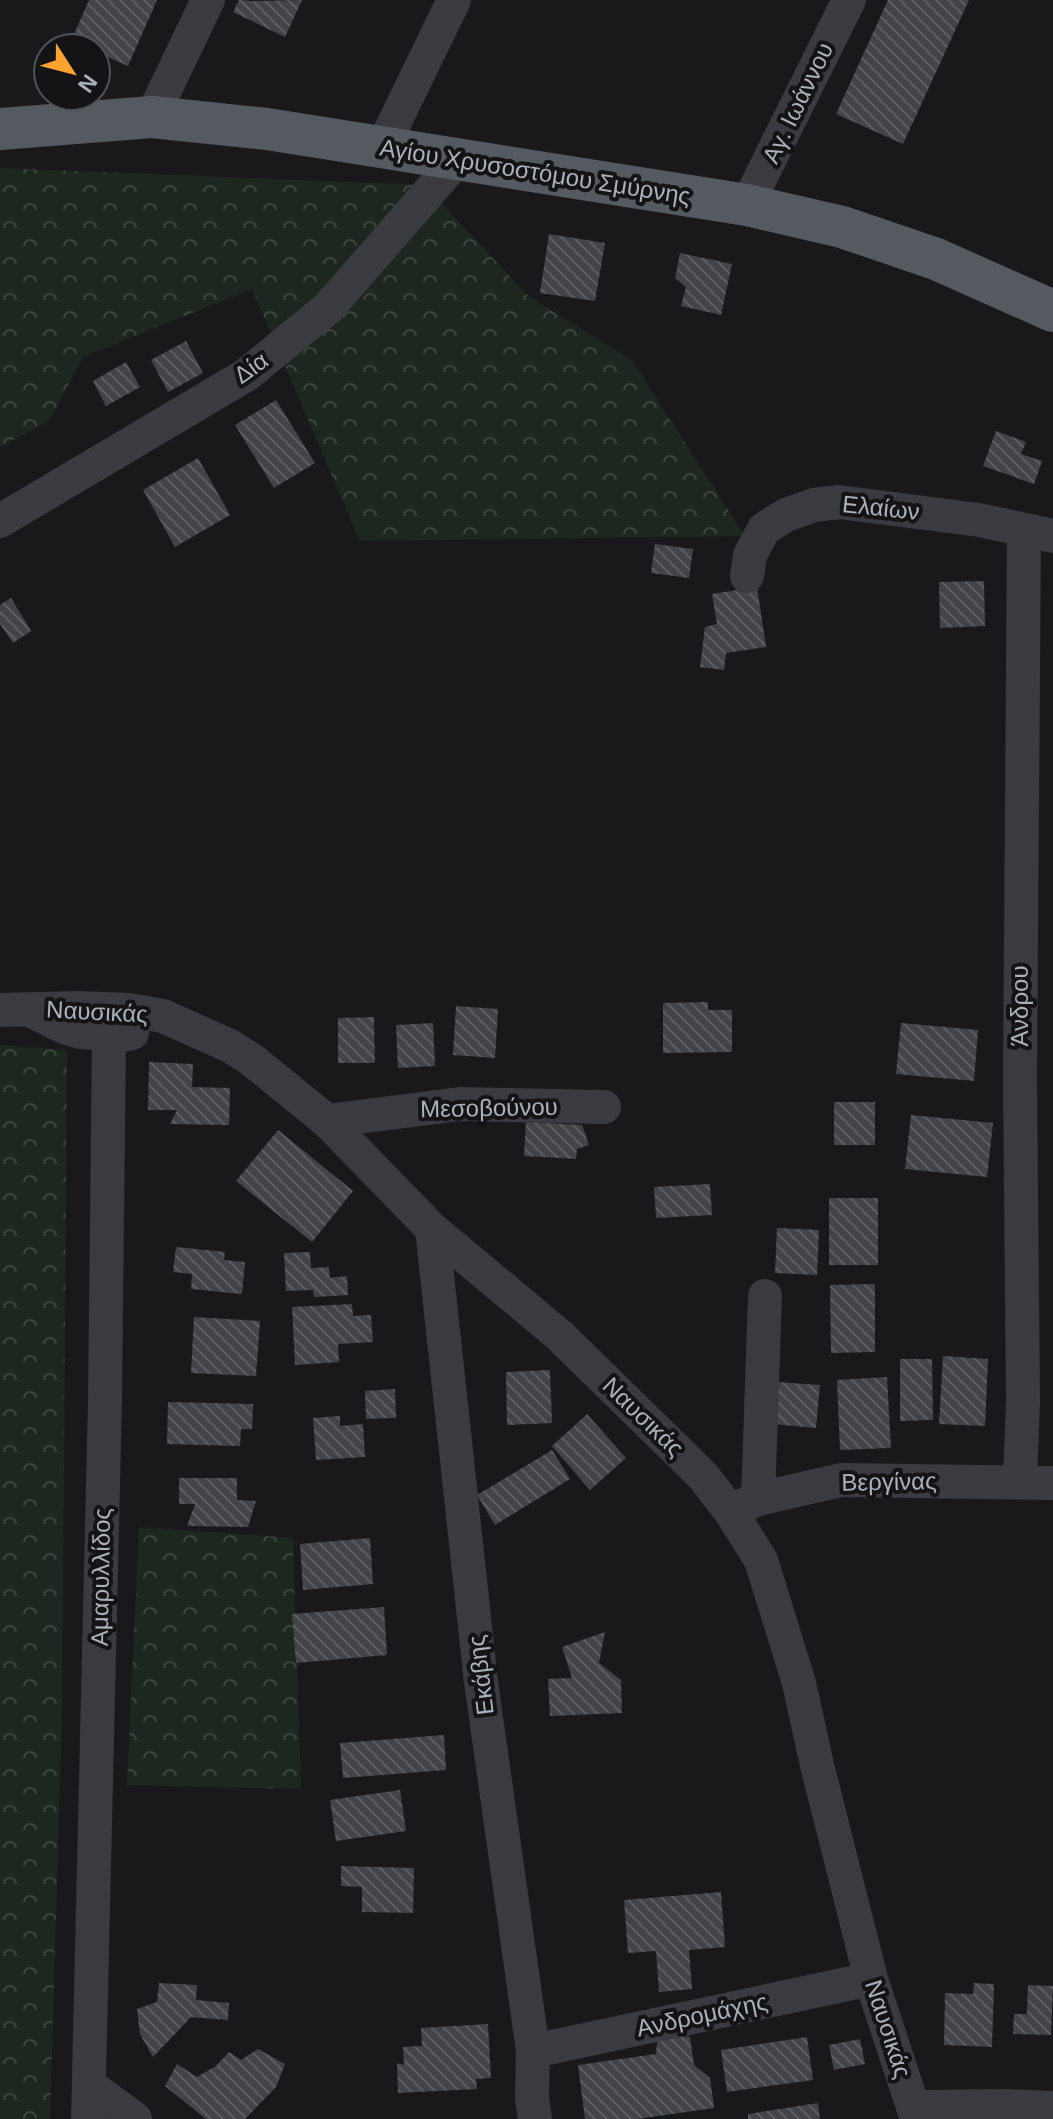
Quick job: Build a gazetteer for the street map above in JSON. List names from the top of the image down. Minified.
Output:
{"streets":{"main road":["Αγίου Χρυσοστόμου Σμύρνης"],"street":["Αγ. Ιωάννου","Δία","Ελαίων","Άνδρου","Ναυσικάς","Μεσοβούνου","Βεργίνας","Αμαρυλλίδος","Εκάβης","Ανδρομάχης"]},"crossings":[["Αγ. Ιωάννου","Αγίου Χρυσοστόμου Σμύρνης"],["Αγίου Χρυσοστόμου Σμύρνης","Δία"],["Ελαίων","Άνδρου"],["Άνδρου","Βεργίνας"],["Ναυσικάς","Μεσοβούνου"],["Ναυσικάς","Βεργίνας"],["Ναυσικάς","Εκάβης"],["Ναυσικάς","Ανδρομάχης"],["Εκάβης","Ανδρομάχης"]],"north":"bottom right"}
